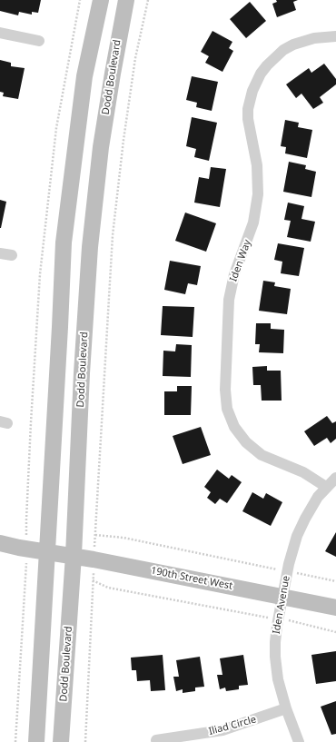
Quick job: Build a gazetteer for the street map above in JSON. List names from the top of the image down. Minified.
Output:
{"streets":{"main road":["Dodd Boulevard","190th Street West"],"street":["Iden Way","Iden Avenue","Iliad Circle"]},"crossings":[["Dodd Boulevard","190th Street West"],["Iden Way","Iden Avenue"],["190th Street West","Iden Avenue"],["Iden Avenue","Iliad Circle"]]}
